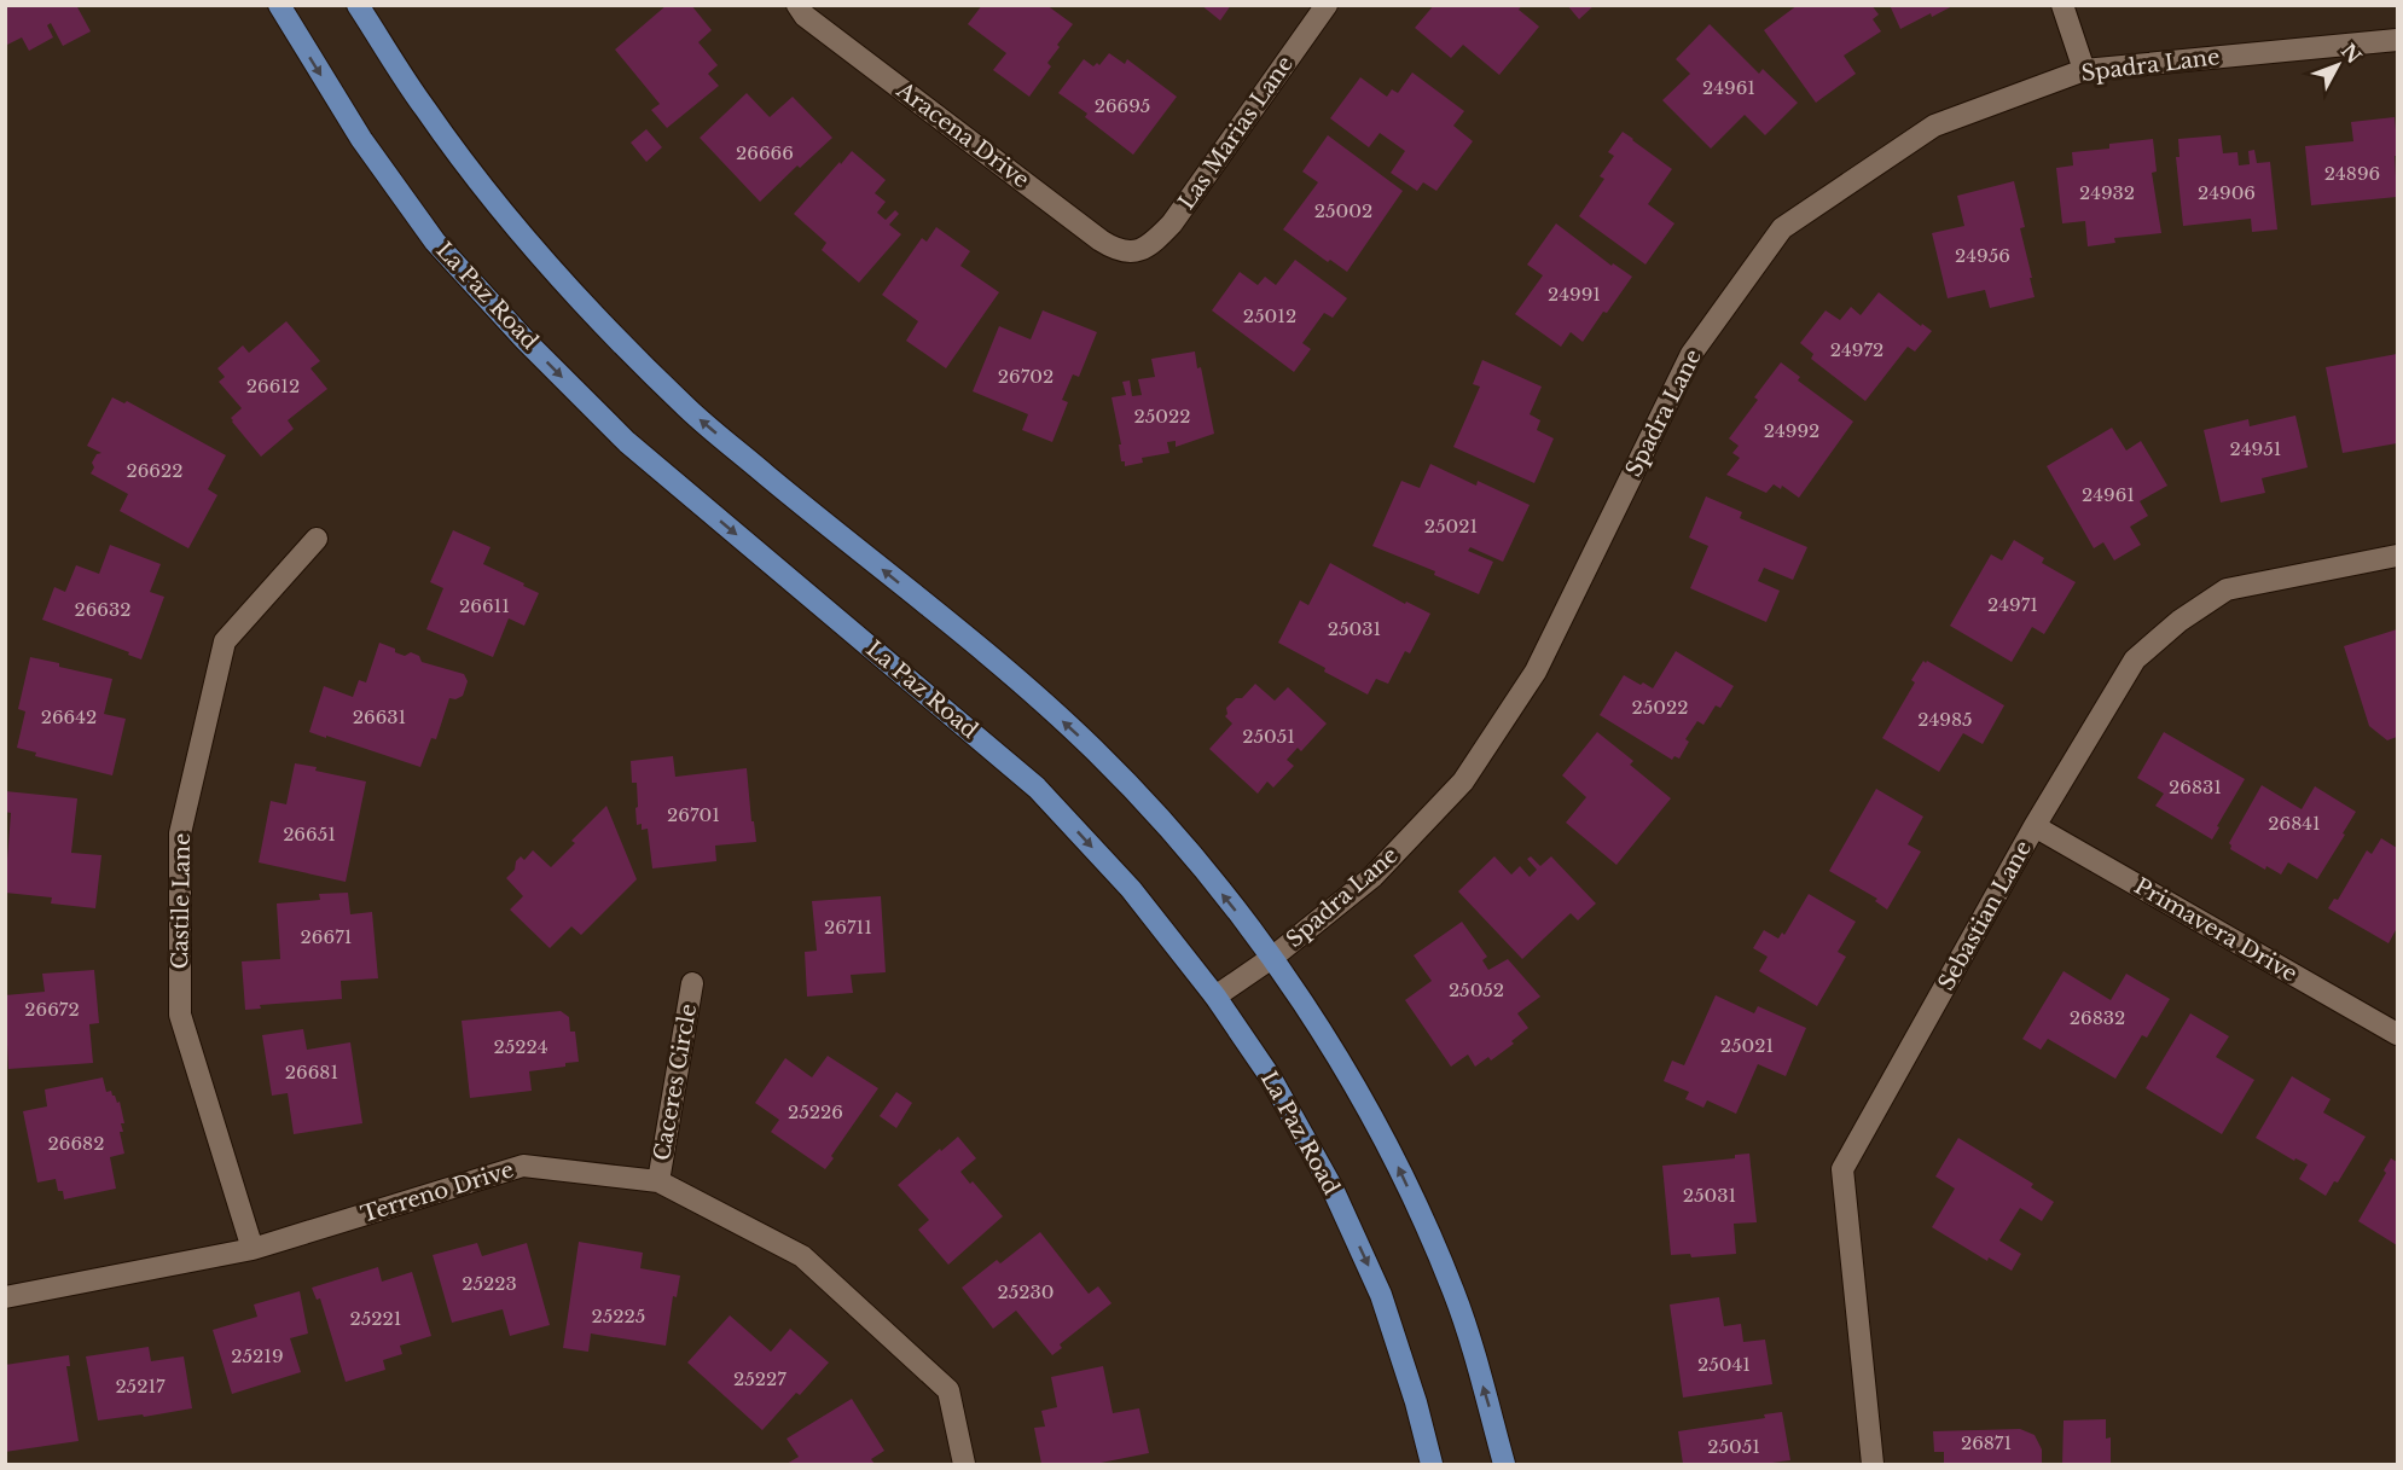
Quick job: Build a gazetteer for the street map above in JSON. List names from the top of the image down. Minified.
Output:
{"streets":{"main road":["La Paz Road"],"street":["Spadra Lane","Las Marias Lane","Aracena Drive","Castile Lane","Sebastian Lane","Primavera Drive","Caceres Circle","Terreno Drive"]},"crossings":[["Spadra Lane","La Paz Road"],["Las Marias Lane","Aracena Drive"],["Castile Lane","Terreno Drive"],["Sebastian Lane","Primavera Drive"],["Caceres Circle","Terreno Drive"]],"house_numbers":["24961","26695","26666","24896","24932","24906","25002","24956","24991","25012","24972","26702","26612","25022","24992","24951","26622","24961","25021","24971","26611","26632","25031","25022","26642","26631","24985","25051","26831","26701","26841","26651","26711","26671","25052","26672","26832","25021","25224","26681","25226","26682","25031","25223","25230","25225","25221","25219","25041","25227","25217","26871","25051"],"north":"top right"}
